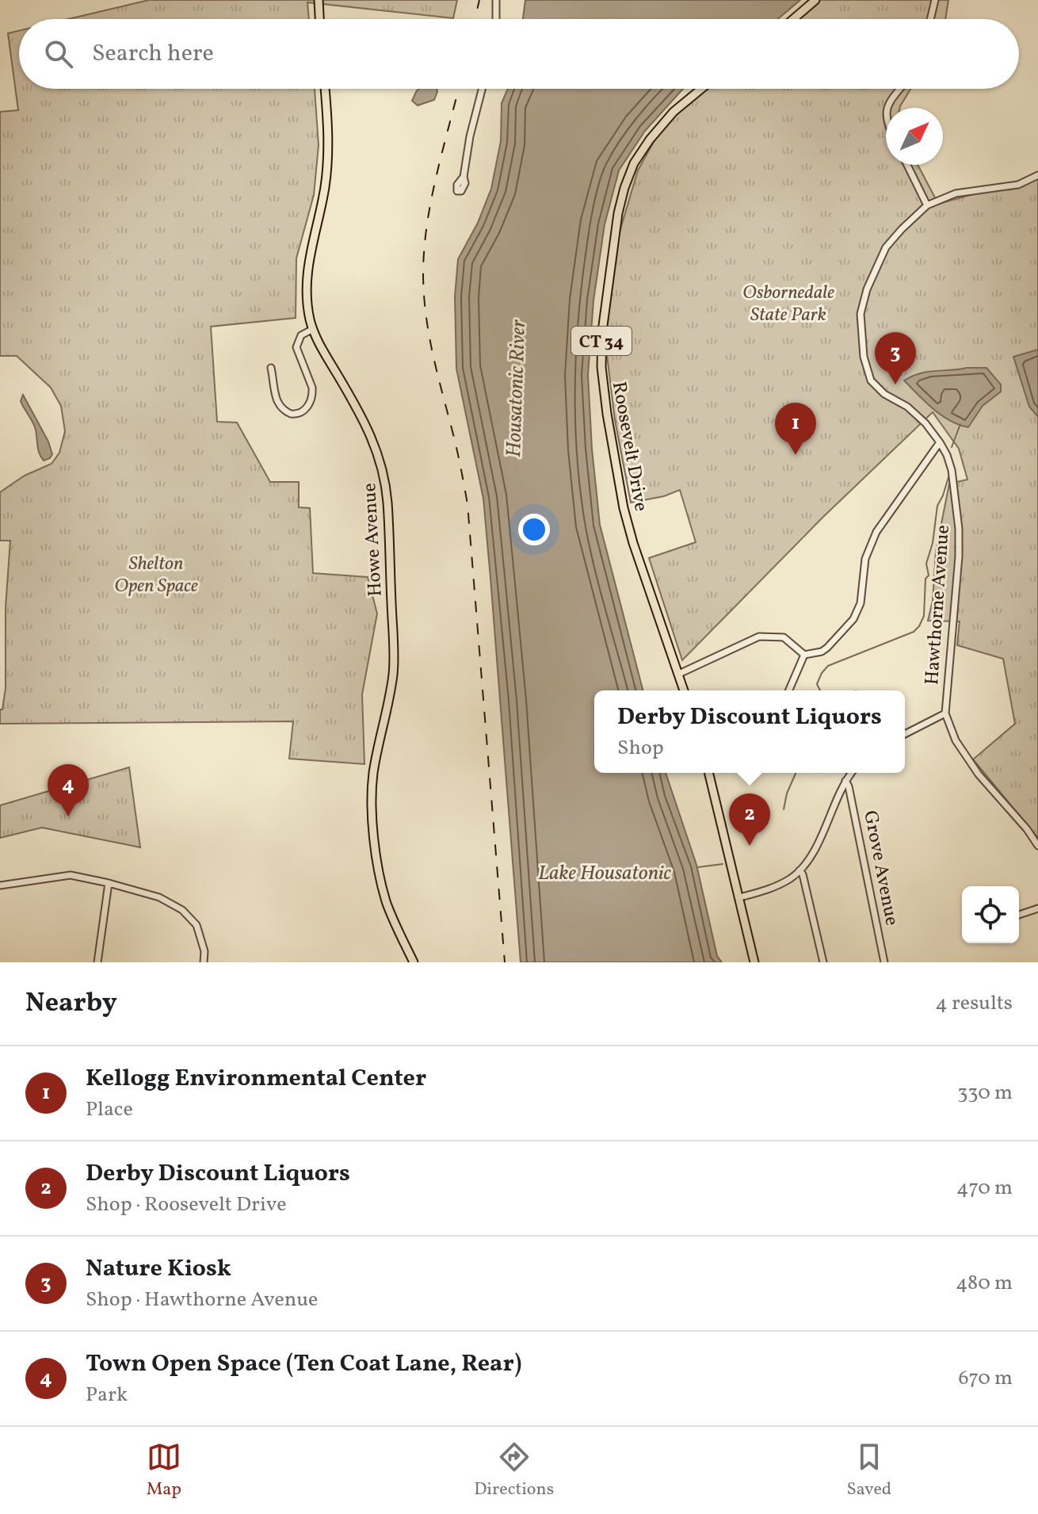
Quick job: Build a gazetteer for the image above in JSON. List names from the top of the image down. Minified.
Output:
{"streets":{"main road":["CT 34","Roosevelt Drive","Howe Avenue"],"street":["Hawthorne Avenue","Grove Avenue"]},"water":["Housatonic River","Lake Housatonic"],"parks":["Osbornedale State Park","Shelton Open Space"],"north":"top right","page":{"search":"Search here","pins":["3","1","4","2"],"popup":["Derby Discount Liquors","Shop"],"heading":["Nearby","4 results"],"list":[{"mark":"1","name":"Kellogg Environmental Center","note":"Place","value":"330 m"},{"mark":"2","name":"Derby Discount Liquors","note":"Shop · Roosevelt Drive","value":"470 m"},{"mark":"3","name":"Nature Kiosk","note":"Shop · Hawthorne Avenue","value":"480 m"},{"mark":"4","name":"Town Open Space (Ten Coat Lane, Rear)","note":"Park","value":"670 m"}],"nav":["Map","Directions","Saved"]}}
